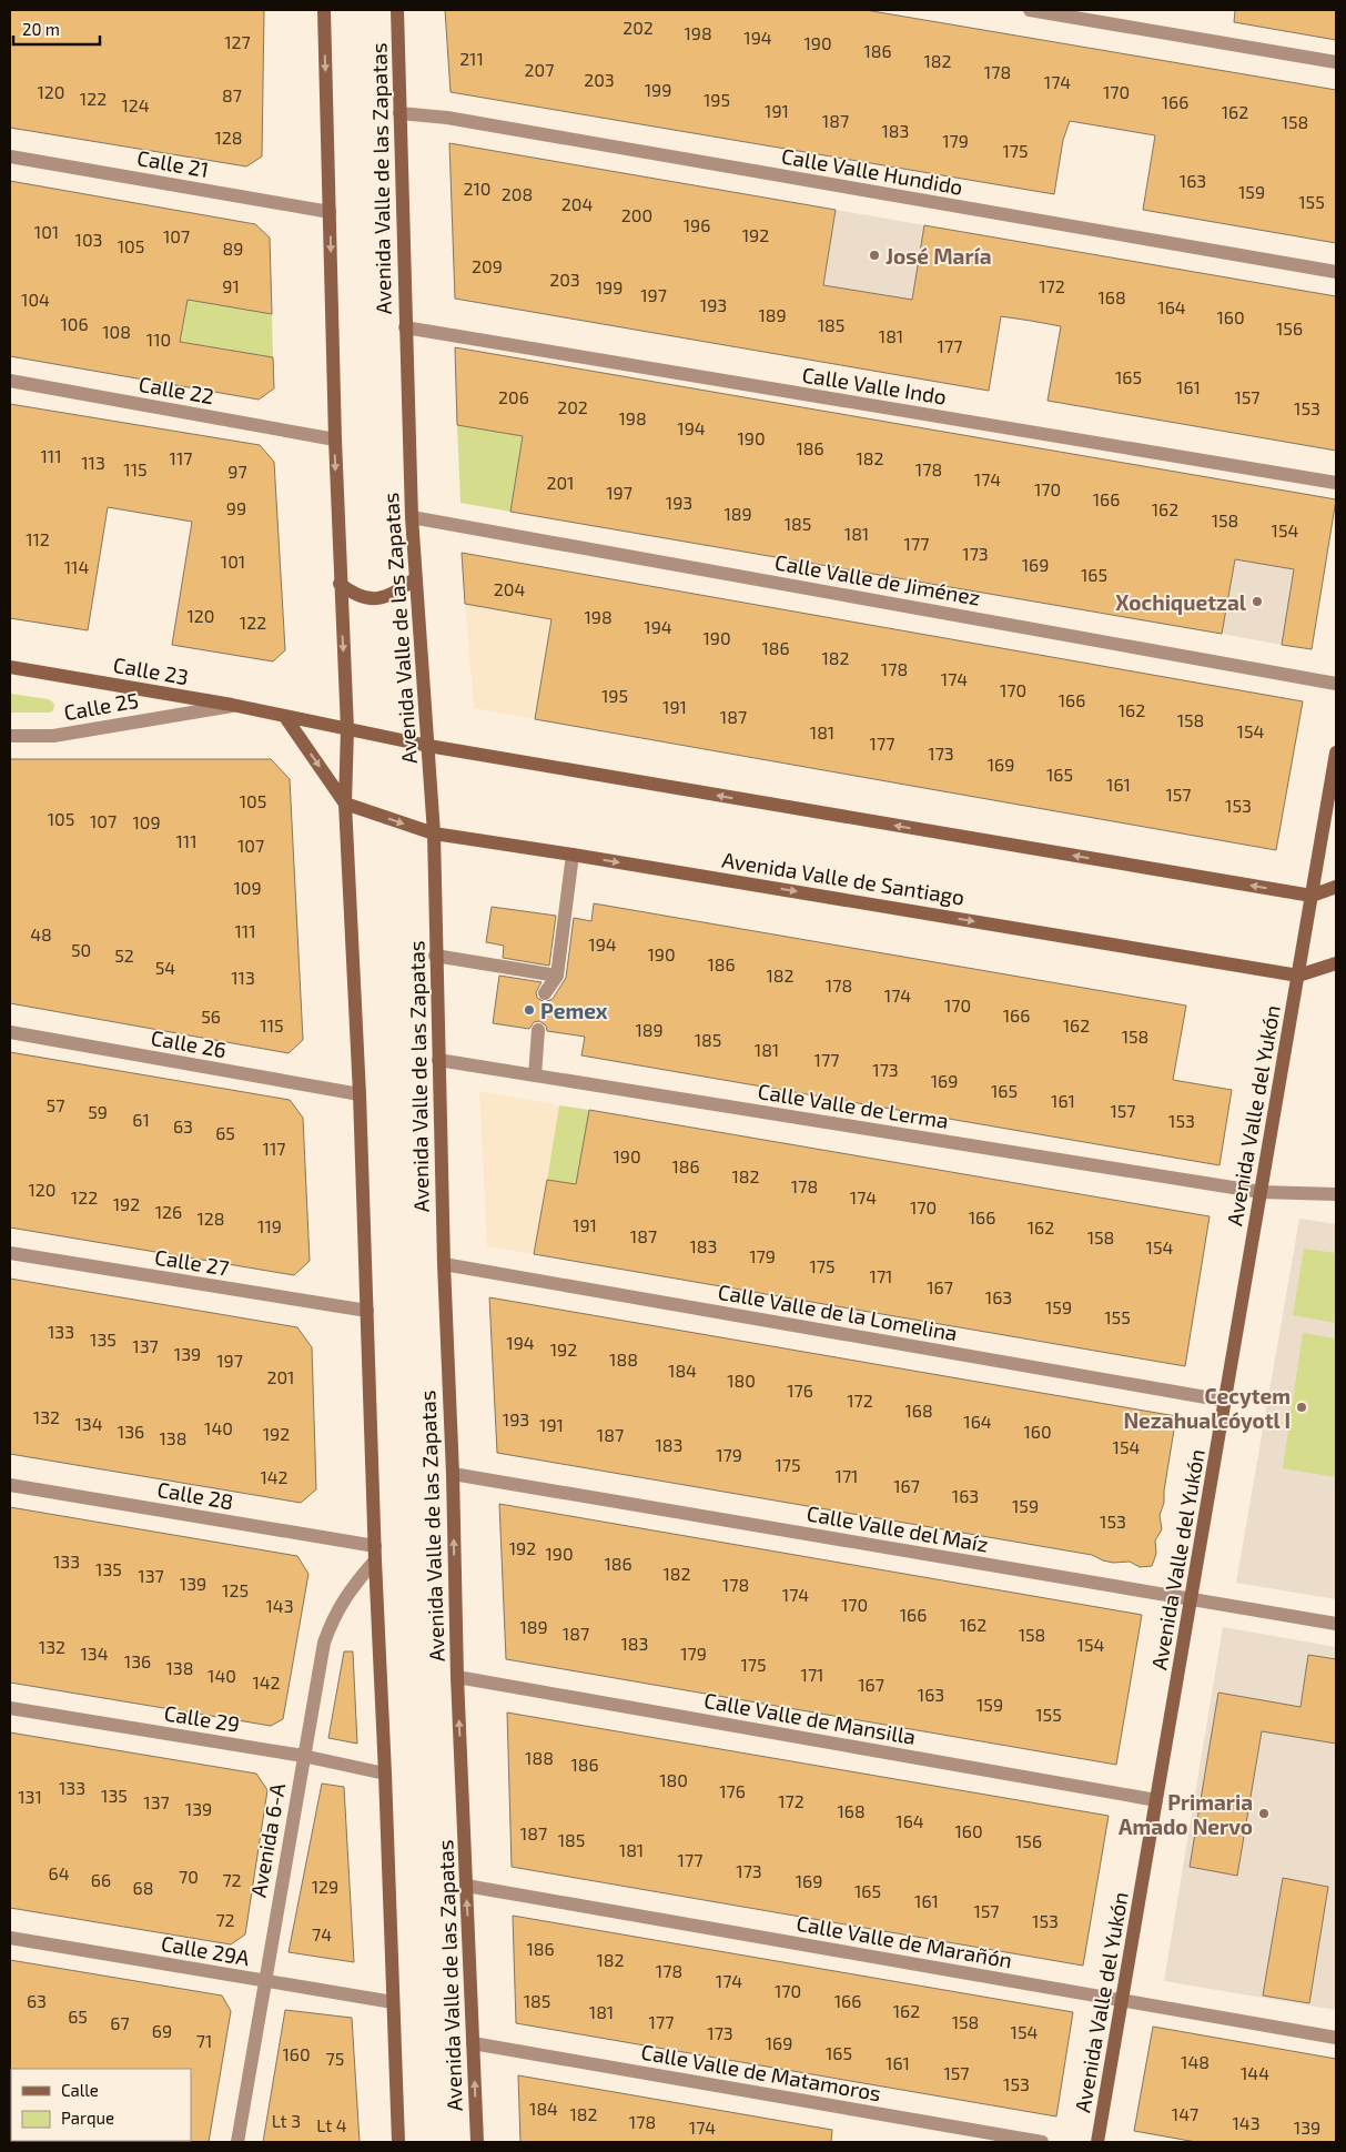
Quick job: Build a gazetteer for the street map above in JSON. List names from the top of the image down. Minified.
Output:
{"streets":{"main road":["Avenida Valle de las Zapatas","Calle 23","Avenida Valle de Santiago","Avenida Valle del Yukón"],"street":["Calle 21","Calle Valle Hundido","Calle Valle Indo","Calle 22","Calle Valle de Jiménez","Calle 25","Calle 26","Calle Valle de Lerma","Calle 27","Calle Valle de la Lomelina","Calle 28","Calle Valle del Maíz","Calle 29","Calle Valle de Mansilla","Avenida 6-A","Calle Valle de Marañón","Calle 29A","Calle Valle de Matamoros"]},"crossings":[["Calle Valle Hundido","Avenida Valle de las Zapatas"],["Avenida Valle de las Zapatas","Calle Valle Indo"],["Avenida Valle de las Zapatas","Calle Valle de Jiménez"],["Avenida Valle de las Zapatas","Avenida Valle de Santiago"],["Avenida Valle de las Zapatas","Calle Valle de Lerma"],["Avenida Valle de las Zapatas","Calle Valle de la Lomelina"],["Avenida Valle de las Zapatas","Calle Valle del Maíz"],["Avenida Valle de las Zapatas","Calle Valle de Mansilla"],["Avenida Valle de las Zapatas","Calle Valle de Marañón"],["Avenida Valle de las Zapatas","Calle Valle de Matamoros"],["Calle 23","Calle 25"],["Avenida Valle de Santiago","Avenida Valle del Yukón"],["Calle Valle de Lerma","Avenida Valle del Yukón"],["Avenida Valle del Yukón","Calle Valle de la Lomelina"],["Avenida Valle del Yukón","Calle Valle del Maíz"],["Avenida Valle del Yukón","Calle Valle de Mansilla"],["Avenida Valle del Yukón","Calle Valle de Marañón"],["Calle 28","Avenida 6-A"],["Calle 29","Avenida 6-A"],["Avenida 6-A","Calle 29A"]],"places":["José María","Xochiquetzal","Pemex","Cecytem Nezahualcóyotl I","Primaria Amado Nervo"],"house_numbers":["202","198","194","127","190","186","211","182","207","178","203","174","199","120","170","87","122","195","166","124","191","162","187","158","183","128","179","175","163","210","159","208","155","204","200","196","101","192","107","103","105","89","209","203","91","172","199","197","168","104","193","164","189","160","106","185","156","108","181","110","177","165","161","206","157","202","153","198","194","190","186","111","117","182","113","115","178","97","174","201","170","197","166","193","99","162","189","158","185","154","181","112","177","173","101","169","114","165","204","120","198","122","194","190","186","182","178","174","170","195","166","191","162","187","158","154","181","177","173","169","165","161","157","105","153","105","107","109","111","107","109","111","48","194","50","190","52","186","54","182","113","178","174","170","166","56","115","162","189","158","185","181","177","173","169","165","161","57","157","59","61","153","63","65","117","190","186","182","178","120","122","174","192","170","126","166","128","191","119","162","187","158","183","154","179","175","171","167","163","159","155","133","135","194","137","192","139","188","197","184","201","180","176","172","168","132","193","164","134","191","140","136","160","192","187","138","183","154","179","175","171","142","167","163","159","153","192","190","133","186","135","182","137","139","178","125","174","170","143","166","162","189","187","158","183","154","132","134","179","136","175","138","171","140","142","167","163","159","155","188","186","180","133","176","135","131","172","137","139","168","164","160","187","185","156","181","177","173","64","70","66","72","169","129","68","165","161","157","72","153","74","186","182","178","174","170","63","185","166","162","181","65","177","158","67","69","154","173","71","169","165","160","75","148","161","157","144","153","184","182","147","Lt 3","178","143","Lt 4","174","139"],"legend":["Calle","Parque"],"scale_bar":"20 m"}
